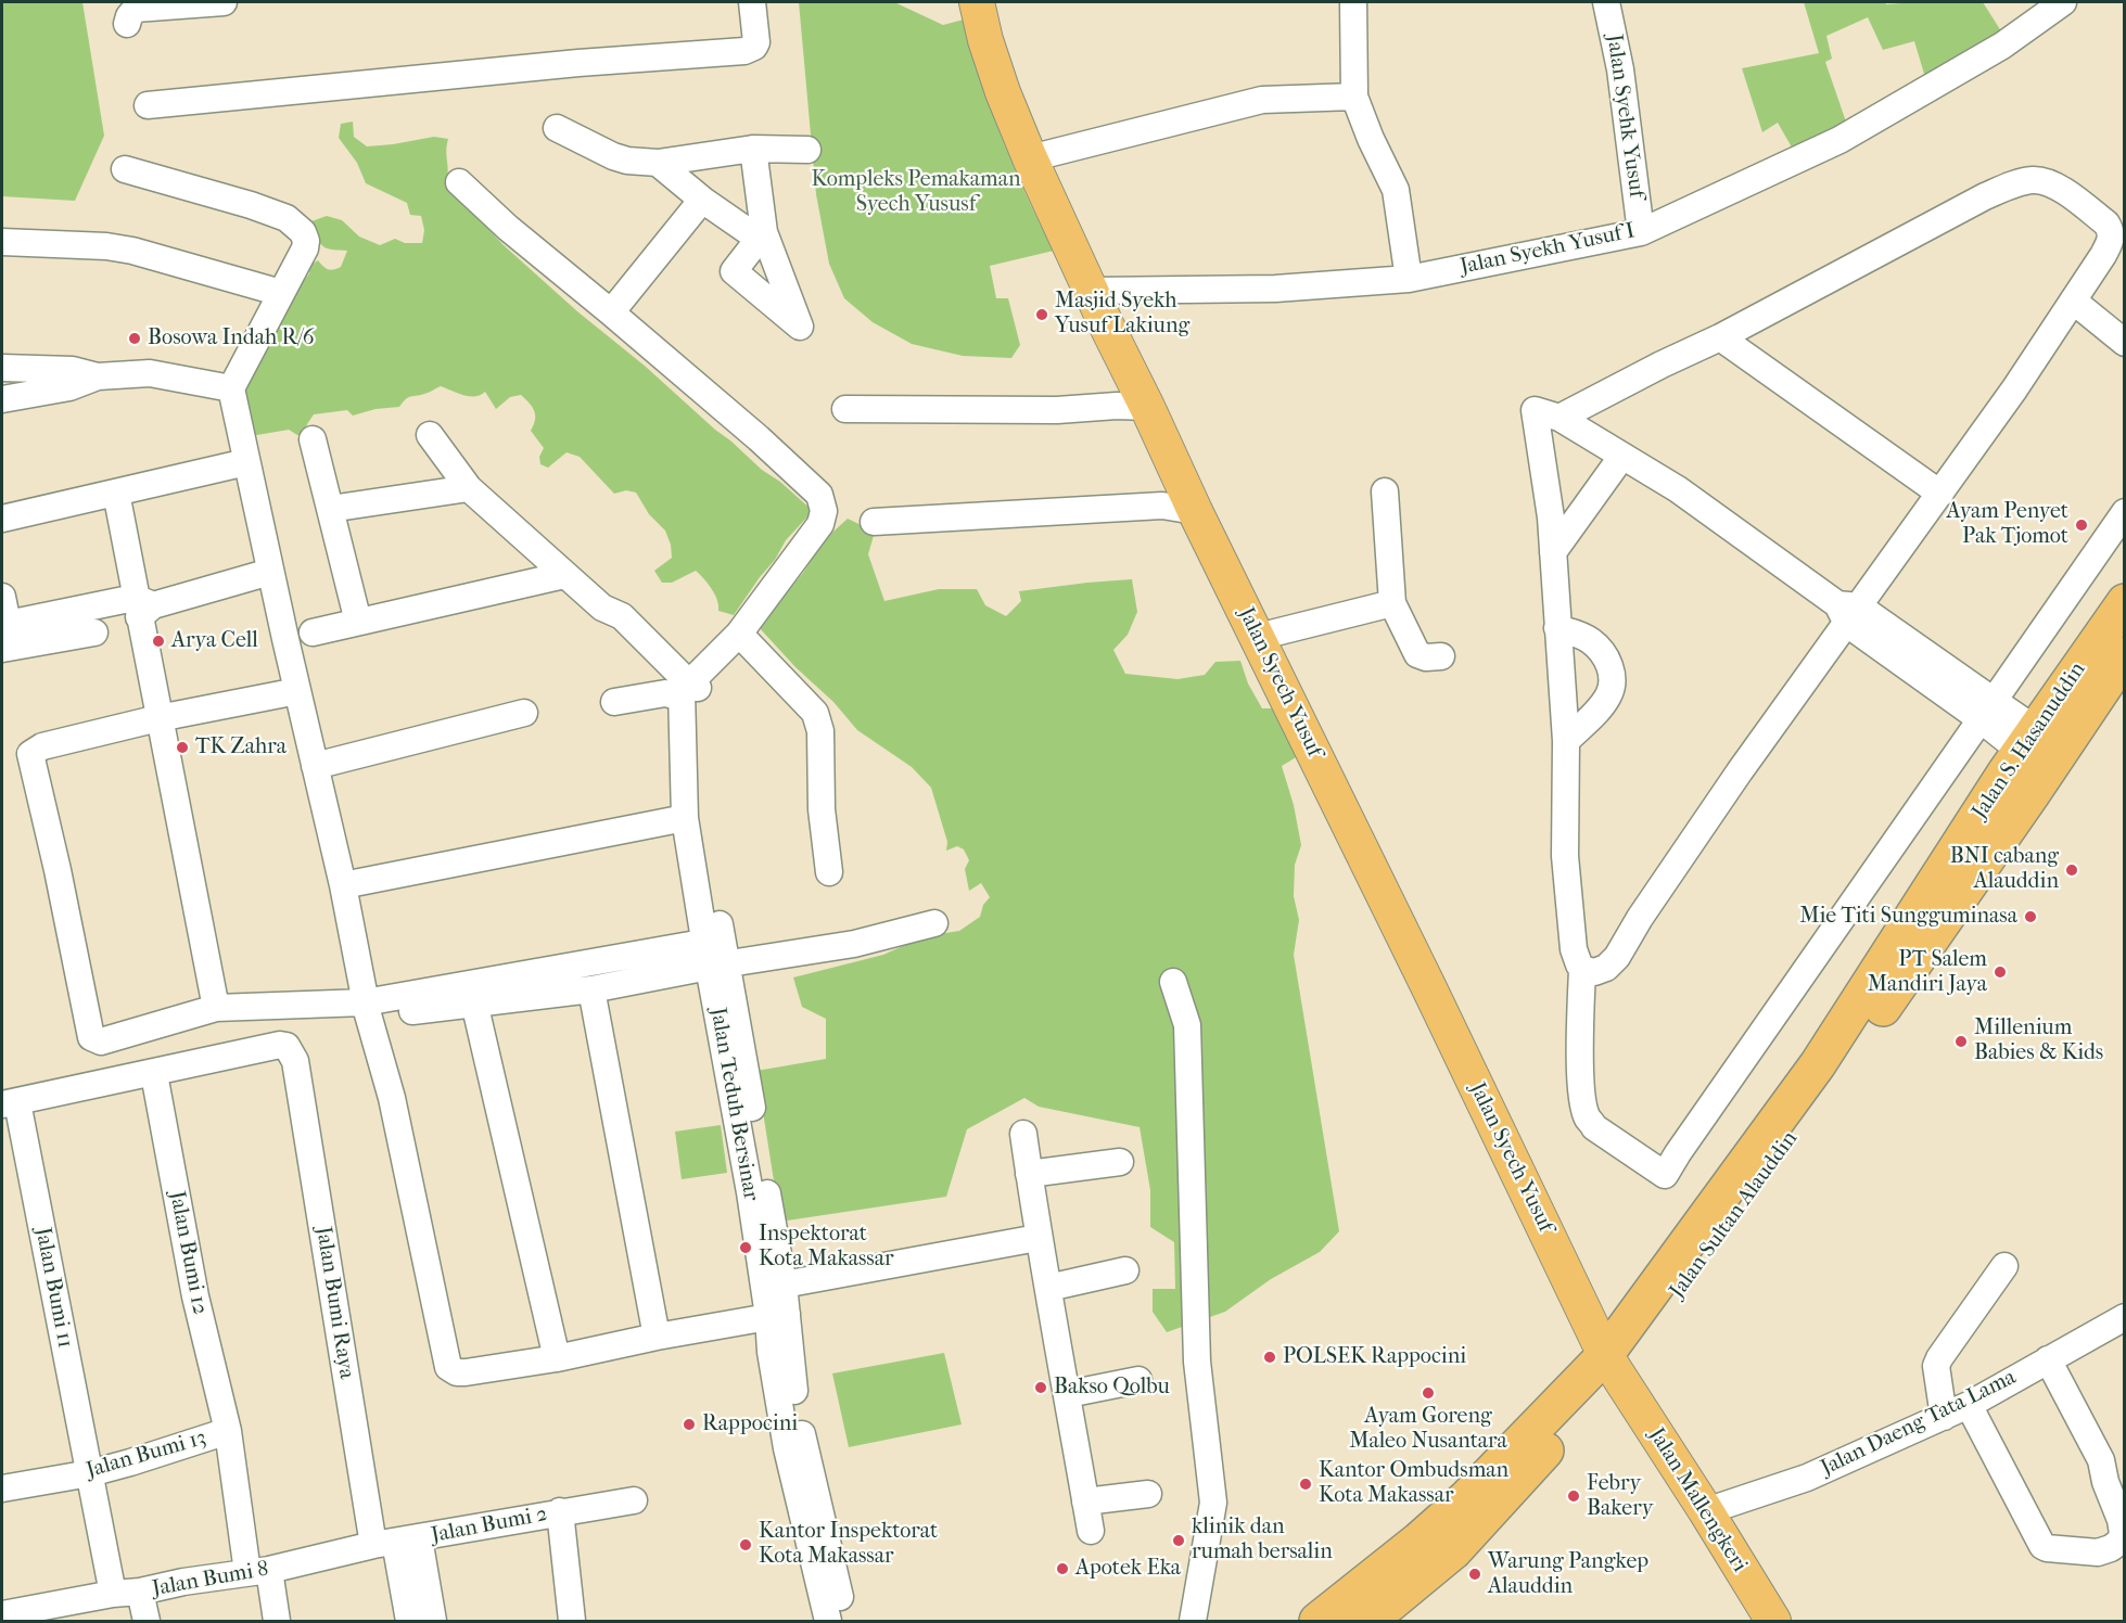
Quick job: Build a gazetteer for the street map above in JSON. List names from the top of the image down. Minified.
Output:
{"streets":{"highway":["Jalan S. Hasanuddin","Jalan Sultan Alauddin"],"main road":["Jalan Syech Yusuf","Jalan Mallengkeri"],"street":["Jalan Syehk Yusuf","Jalan Syekh Yusuf I","Jalan Teduh Bersinar","Jalan Bumi 12","Jalan Bumi 11","Jalan Bumi Raya","Jalan Daeng Tata Lama","Jalan Bumi 13","Jalan Bumi 2","Jalan Bumi 8"]},"crossings":[["Jalan Syehk Yusuf","Jalan Syekh Yusuf I"],["Jalan Syekh Yusuf I","Jalan Syech Yusuf"],["Jalan Syech Yusuf","Jalan Sultan Alauddin"],["Jalan Syech Yusuf","Jalan Mallengkeri"],["Jalan S. Hasanuddin","Jalan Sultan Alauddin"],["Jalan Sultan Alauddin","Jalan Mallengkeri"],["Jalan Bumi 12","Jalan Bumi Raya"],["Jalan Bumi 12","Jalan Bumi 13"],["Jalan Bumi 11","Jalan Bumi 13"],["Jalan Bumi 11","Jalan Bumi 8"],["Jalan Bumi Raya","Jalan Bumi 2"],["Jalan Bumi Raya","Jalan Bumi 8"],["Jalan Daeng Tata Lama","Jalan Mallengkeri"],["Jalan Bumi 13","Jalan Bumi 8"],["Jalan Bumi 2","Jalan Bumi 8"]],"parks":["Kompleks Pemakaman Syech Yususf"],"places":["Masjid Syekh Yusuf Lakiung","Bosowa Indah R/6","Ayam Penyet Pak Tjomot","Arya Cell","TK Zahra","BNI cabang Alauddin","Mie Titi Sungguminasa","PT Salem Mandiri Jaya","Millenium Babies & Kids","Inspektorat Kota Makassar","POLSEK Rappocini","Bakso Qolbu","Ayam Goreng Maleo Nusantara","Rappocini","Kantor Ombudsman Kota Makassar","Febry Bakery","klinik dan rumah bersalin","Kantor Inspektorat Kota Makassar","Apotek Eka","Warung Pangkep Alauddin"]}
